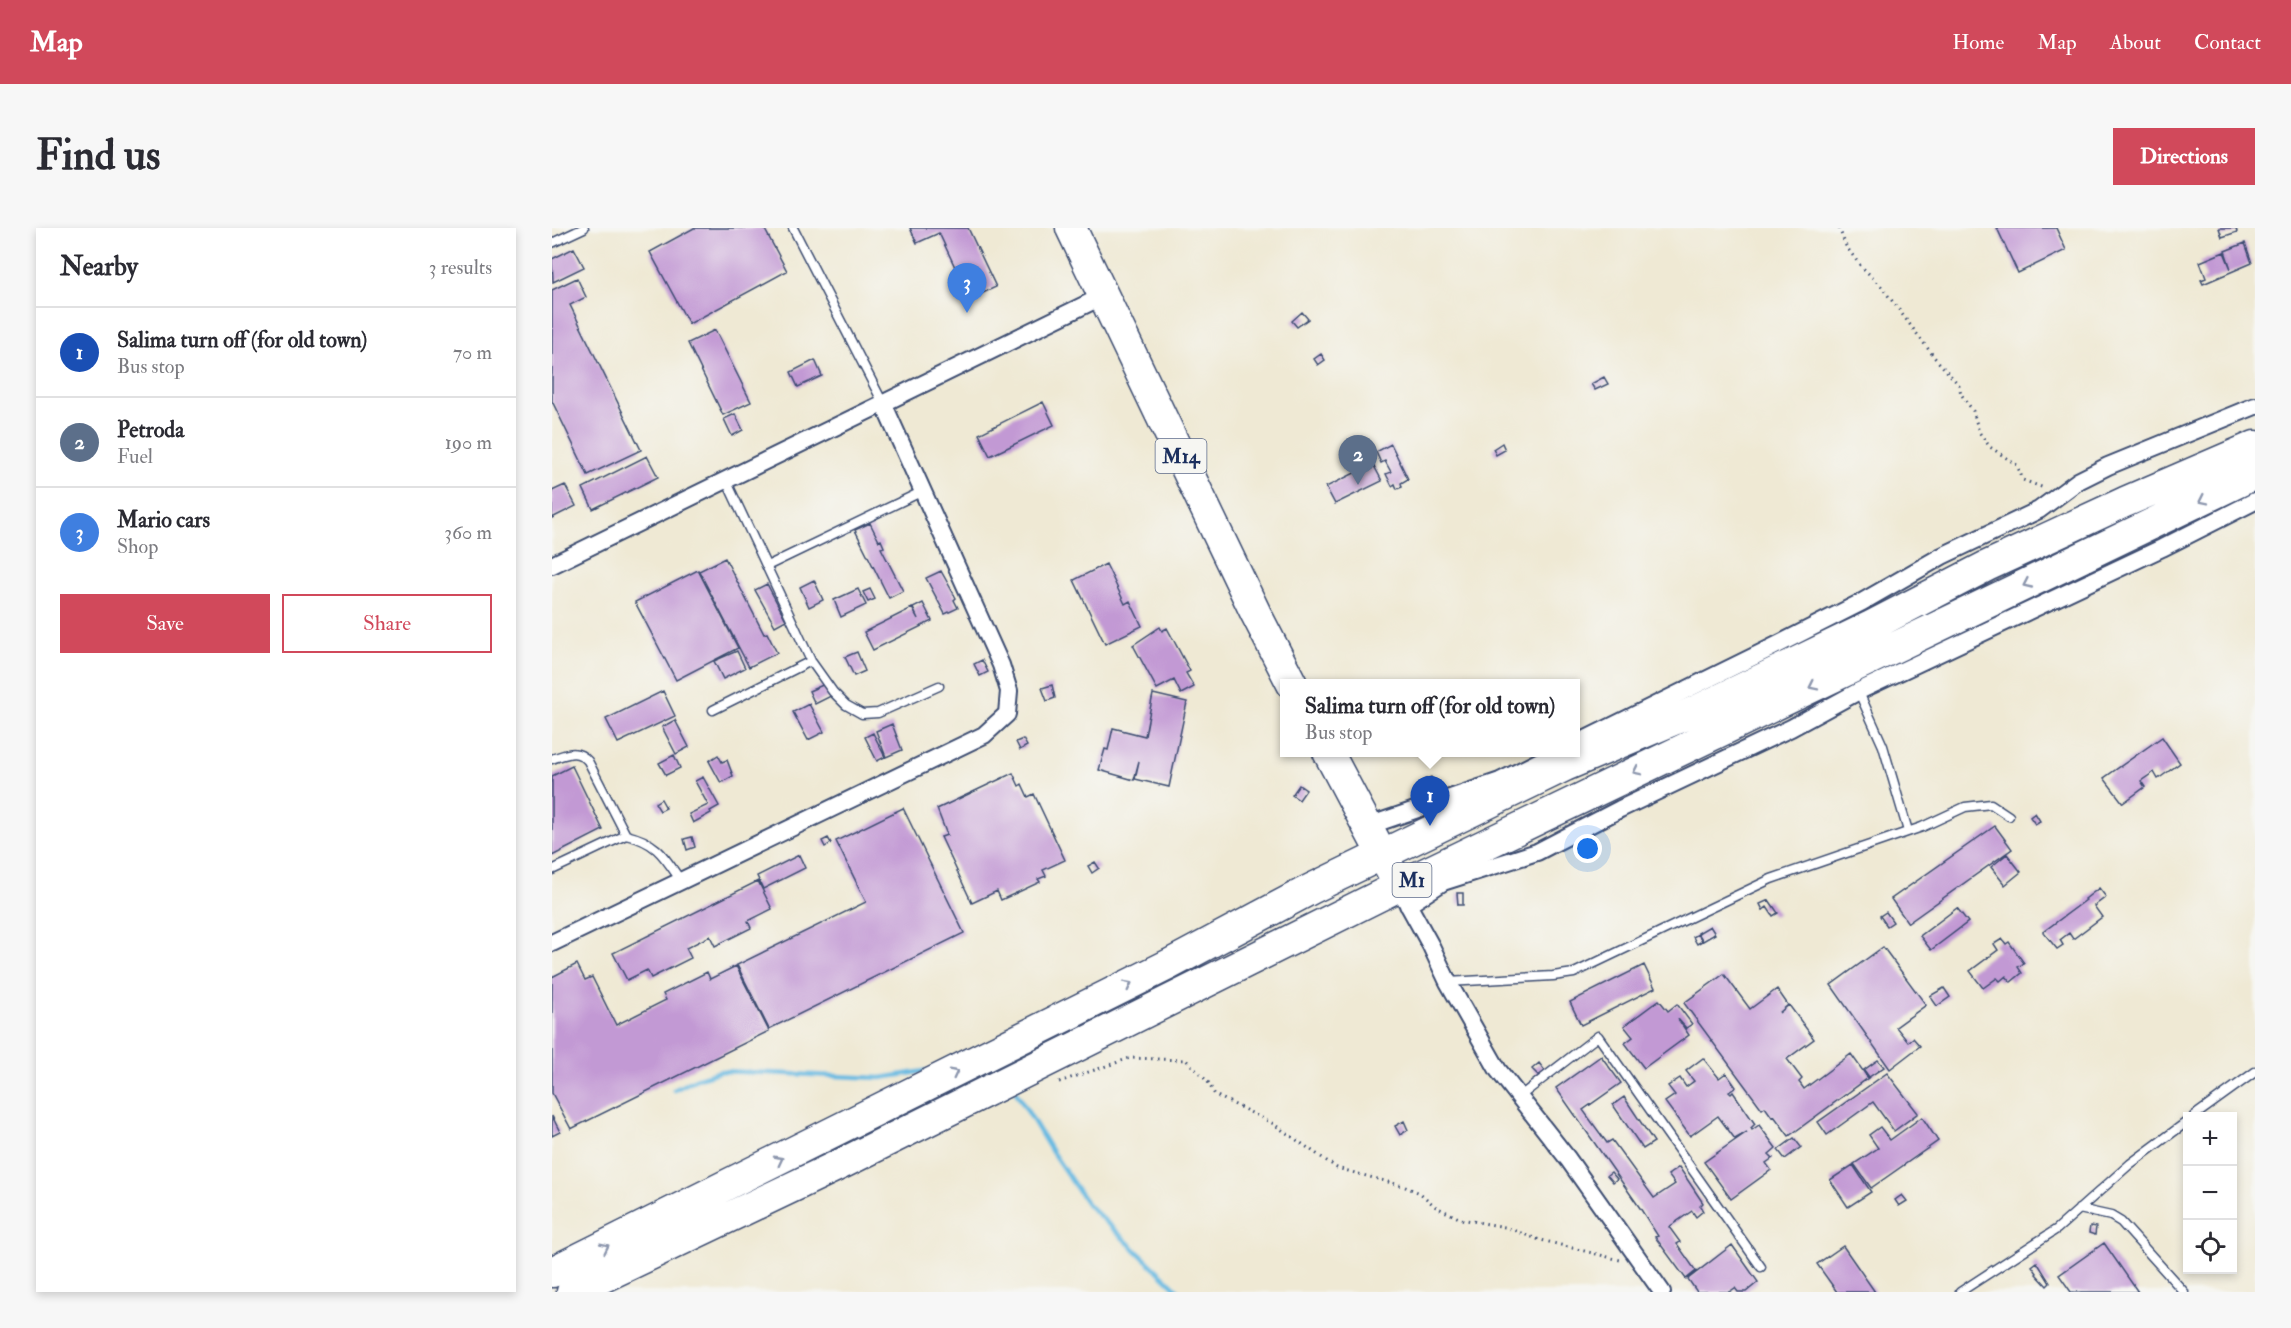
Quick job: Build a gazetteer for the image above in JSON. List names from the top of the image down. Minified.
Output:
{"streets":{"highway":["M14","M1"]},"page":{"header":"Map","nav":["Home","Map","About","Contact"],"buttons":["Directions",["Save","Share"]],"title":"Find us","heading":["Nearby","3 results"],"pins":["3","2","1"],"list":[{"mark":"1","name":"Salima turn off (for old town)","note":"Bus stop","value":"70 m"},{"mark":"2","name":"Petroda","note":"Fuel","value":"190 m"},{"mark":"3","name":"Mario cars","note":"Shop","value":"360 m"}],"popup":["Salima turn off (for old town)","Bus stop"],"map_buttons":["+","−"]}}
